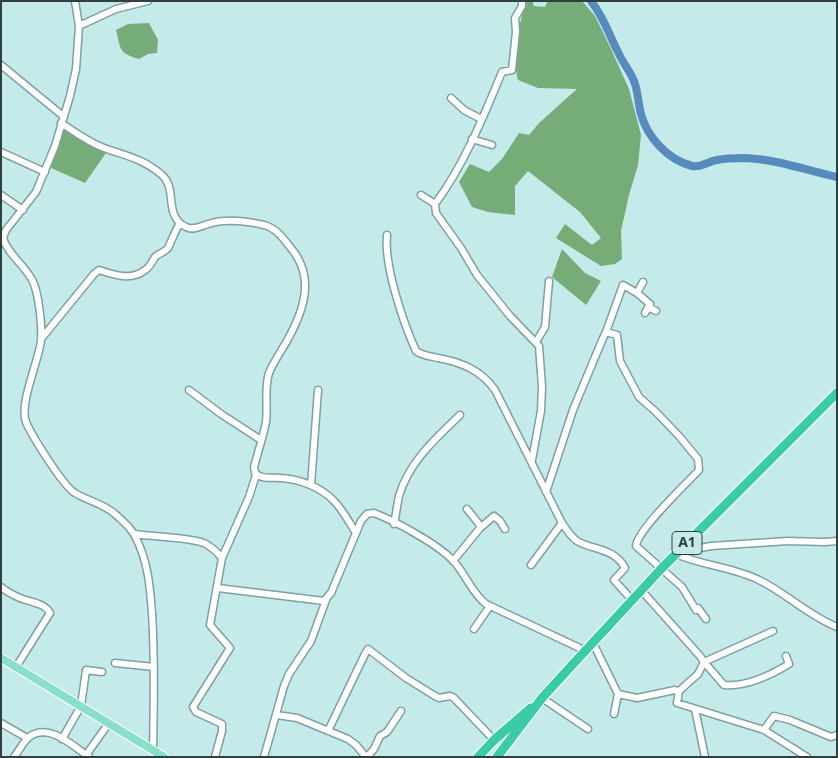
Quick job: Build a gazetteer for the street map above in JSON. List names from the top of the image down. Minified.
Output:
{"streets":{"highway":["A1"]}}
